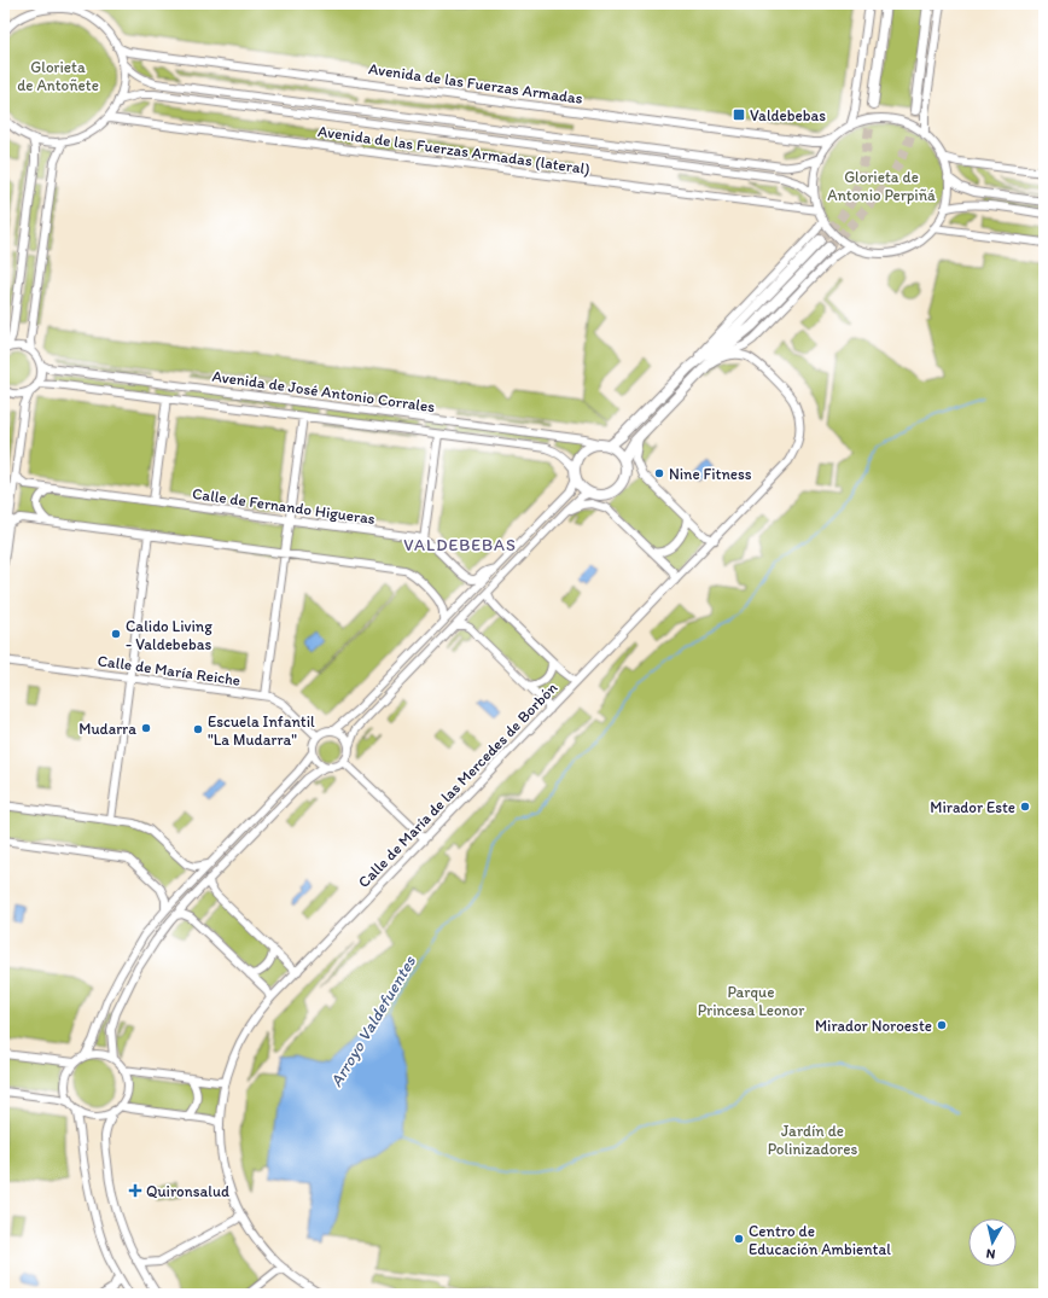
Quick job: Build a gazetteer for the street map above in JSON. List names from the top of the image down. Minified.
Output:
{"streets":{"street":["Avenida de las Fuerzas Armadas","Avenida de las Fuerzas Armadas (lateral)","Avenida de José Antonio Corrales","Calle de Fernando Higueras","Calle de María Reiche","Calle de María de las Mercedes de Borbón"]},"crossings":[["Avenida de las Fuerzas Armadas","Avenida de las Fuerzas Armadas (lateral)"]],"districts":["VALDEBEBAS"],"water":["Arroyo Valdefuentes"],"parks":["Glorieta de Antoñete","Glorieta de Antonio Perpiñá","Parque Princesa Leonor","Jardín de Polinizadores"],"places":{"transit":["Valdebebas"],"other":["Nine Fitness","Calido Living - Valdebebas","Mudarra","Escuela Infantil \"La Mudarra\"","Mirador Este","Mirador Noroeste","Centro de Educación Ambiental"],"health":["Quironsalud"]},"north":"bottom"}
